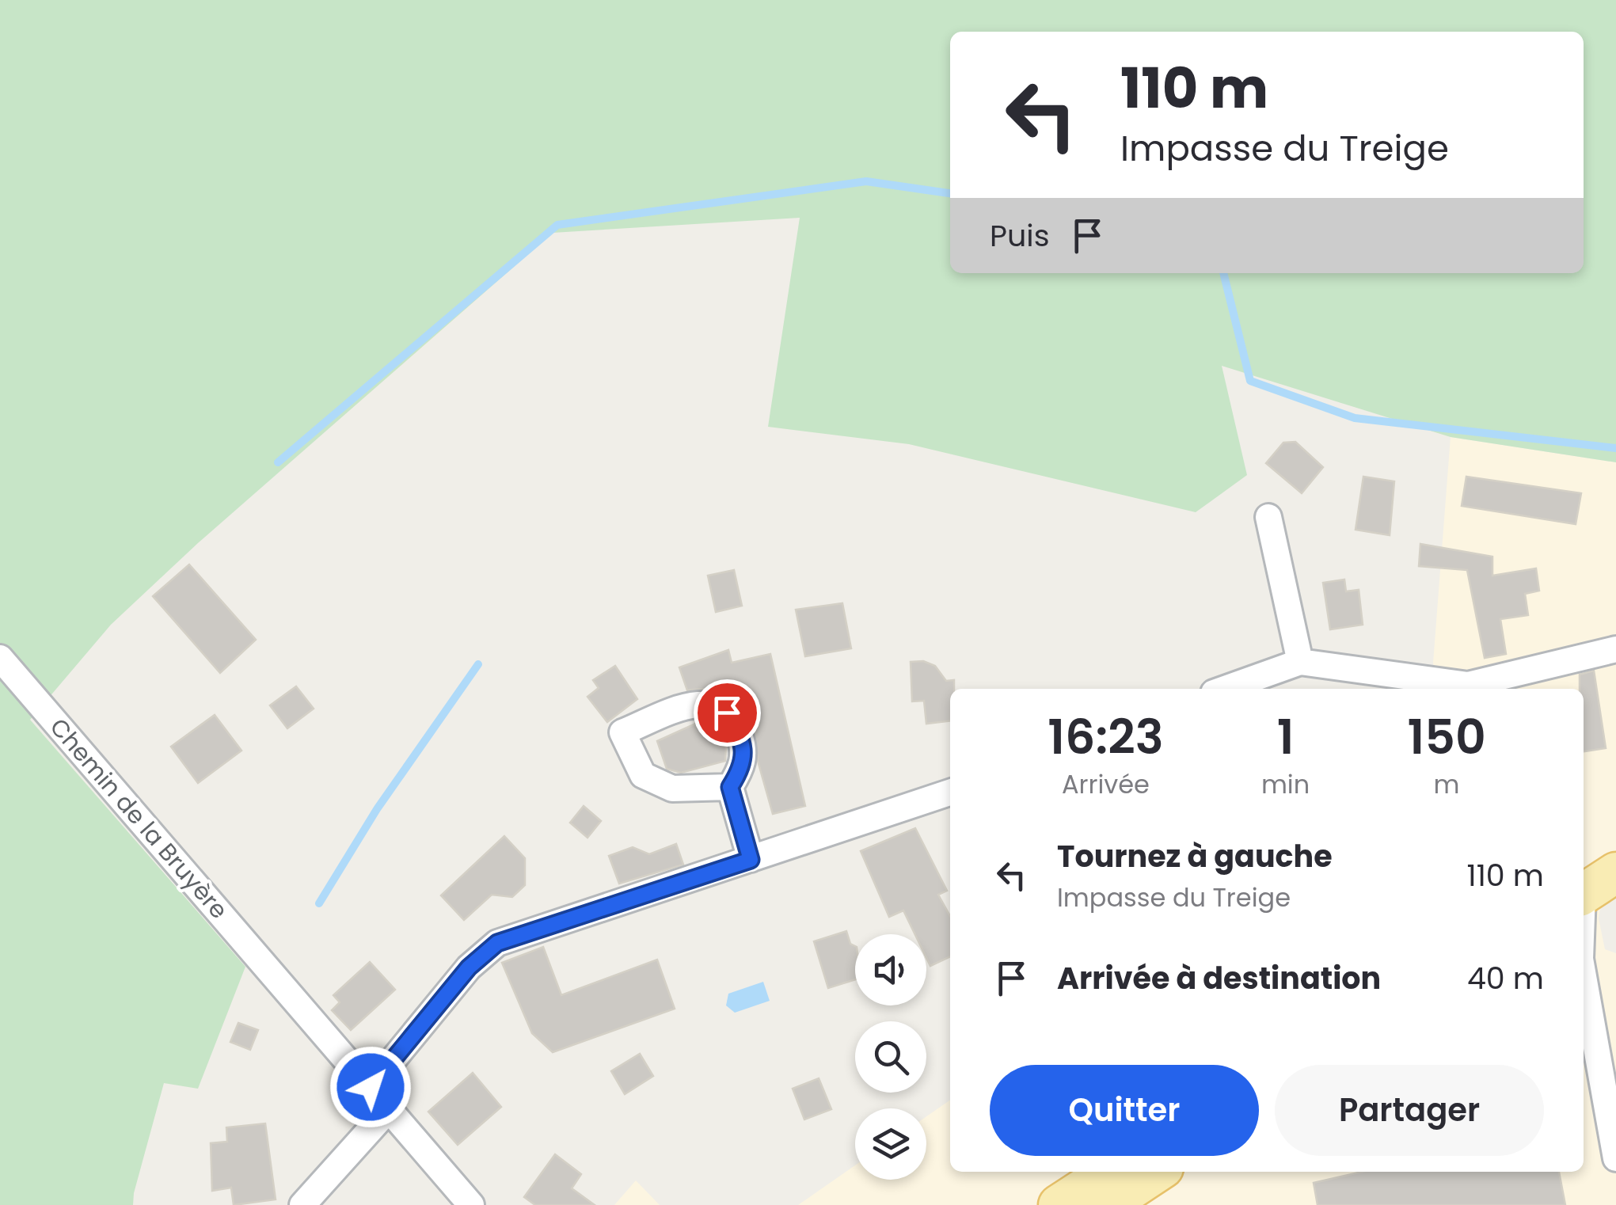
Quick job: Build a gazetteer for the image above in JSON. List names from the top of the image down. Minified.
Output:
{"streets":{"street":["Chemin de la Bruyère"]},"page":{"turn":["110 m","Impasse du Treige"],"then":"Puis","eta":["16:23","Arrivée","1","min","150","m"],"list":[{"name":"Tournez à gauche","note":"Impasse du Treige","value":"110 m"},{"name":"Arrivée à destination","value":"40 m"}],"buttons":["Quitter","Partager"]}}
